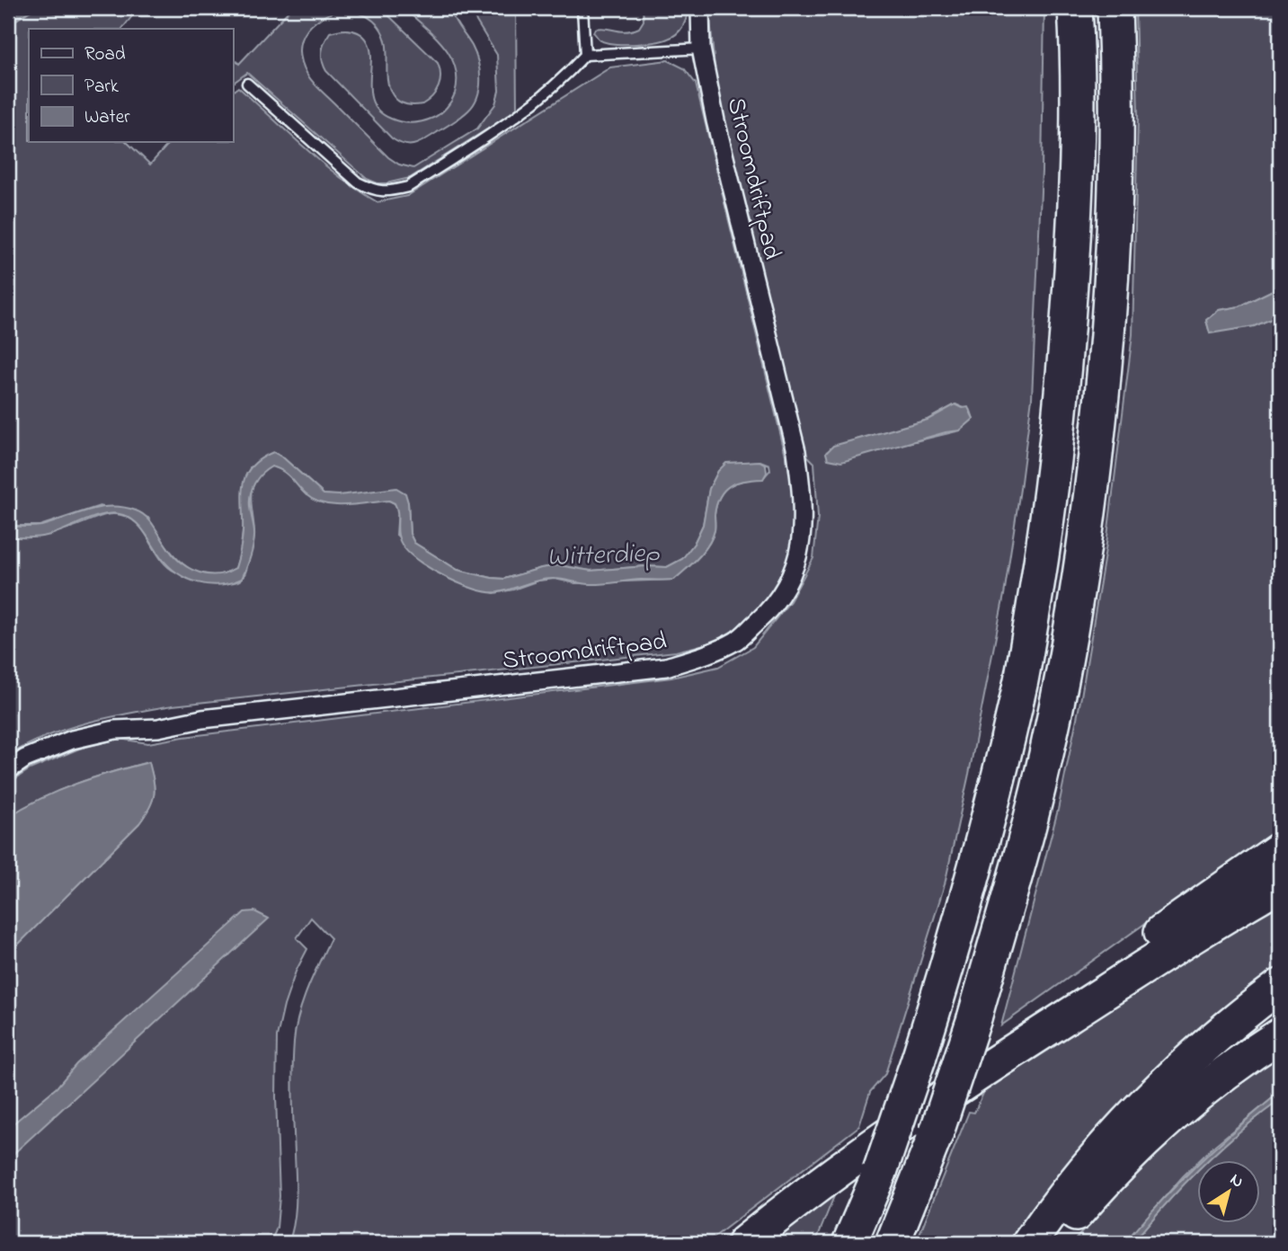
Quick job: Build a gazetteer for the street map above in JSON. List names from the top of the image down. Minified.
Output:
{"streets":{"street":["Stroomdriftpad"]},"water":["Witterdiep"],"legend":["Road","Park","Water"],"north":"top right"}
